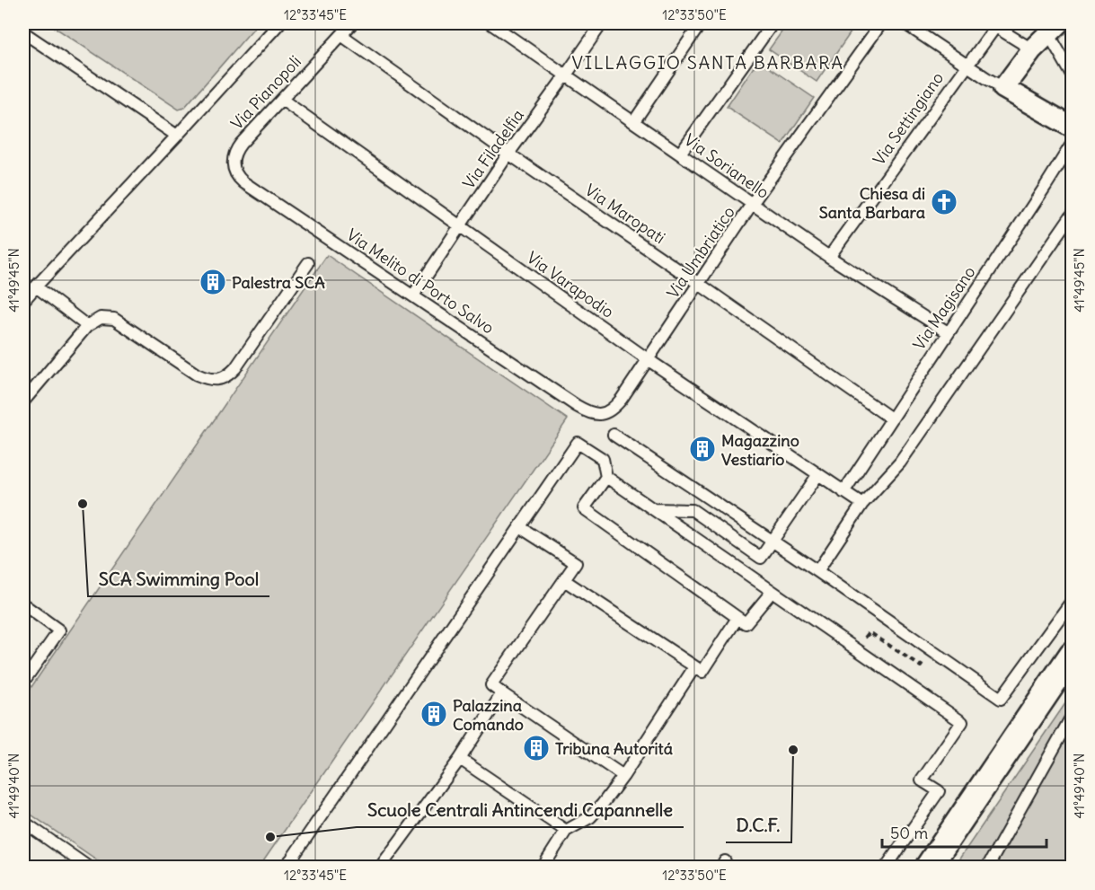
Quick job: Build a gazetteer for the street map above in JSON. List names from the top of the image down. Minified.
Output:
{"streets":{"lane":["Via Pianopoli","Via Settingiano","Via Filadelfia","Via Sorianello","Via Maropati","Via Umbriatico","Via Melito di Porto Salvo","Via Varapodio","Via Magisano"]},"crossings":[["Via Pianopoli","Via Maropati"],["Via Pianopoli","Via Melito di Porto Salvo"],["Via Pianopoli","Via Varapodio"],["Via Settingiano","Via Sorianello"],["Via Filadelfia","Via Sorianello"],["Via Filadelfia","Via Maropati"],["Via Filadelfia","Via Melito di Porto Salvo"],["Via Filadelfia","Via Varapodio"],["Via Sorianello","Via Umbriatico"],["Via Sorianello","Via Magisano"],["Via Maropati","Via Umbriatico"],["Via Maropati","Via Magisano"],["Via Umbriatico","Via Melito di Porto Salvo"],["Via Umbriatico","Via Varapodio"],["Via Varapodio","Via Magisano"]],"districts":["VILLAGGIO SANTA BARBARA"],"places":{"church":["Chiesa di Santa Barbara"],"building":["Palestra SCA","Magazzino Vestiario","Palazzina Comando","Tribuna Autoritá"],"other":["SCA Swimming Pool","D.C.F.","Scuole Centrali Antincendi Capannelle"]},"scale_bar":"50 m","coordinates":["12°33'45\"E","12°33'50\"E","41°49'45\"N","41°49'40\"N"]}
